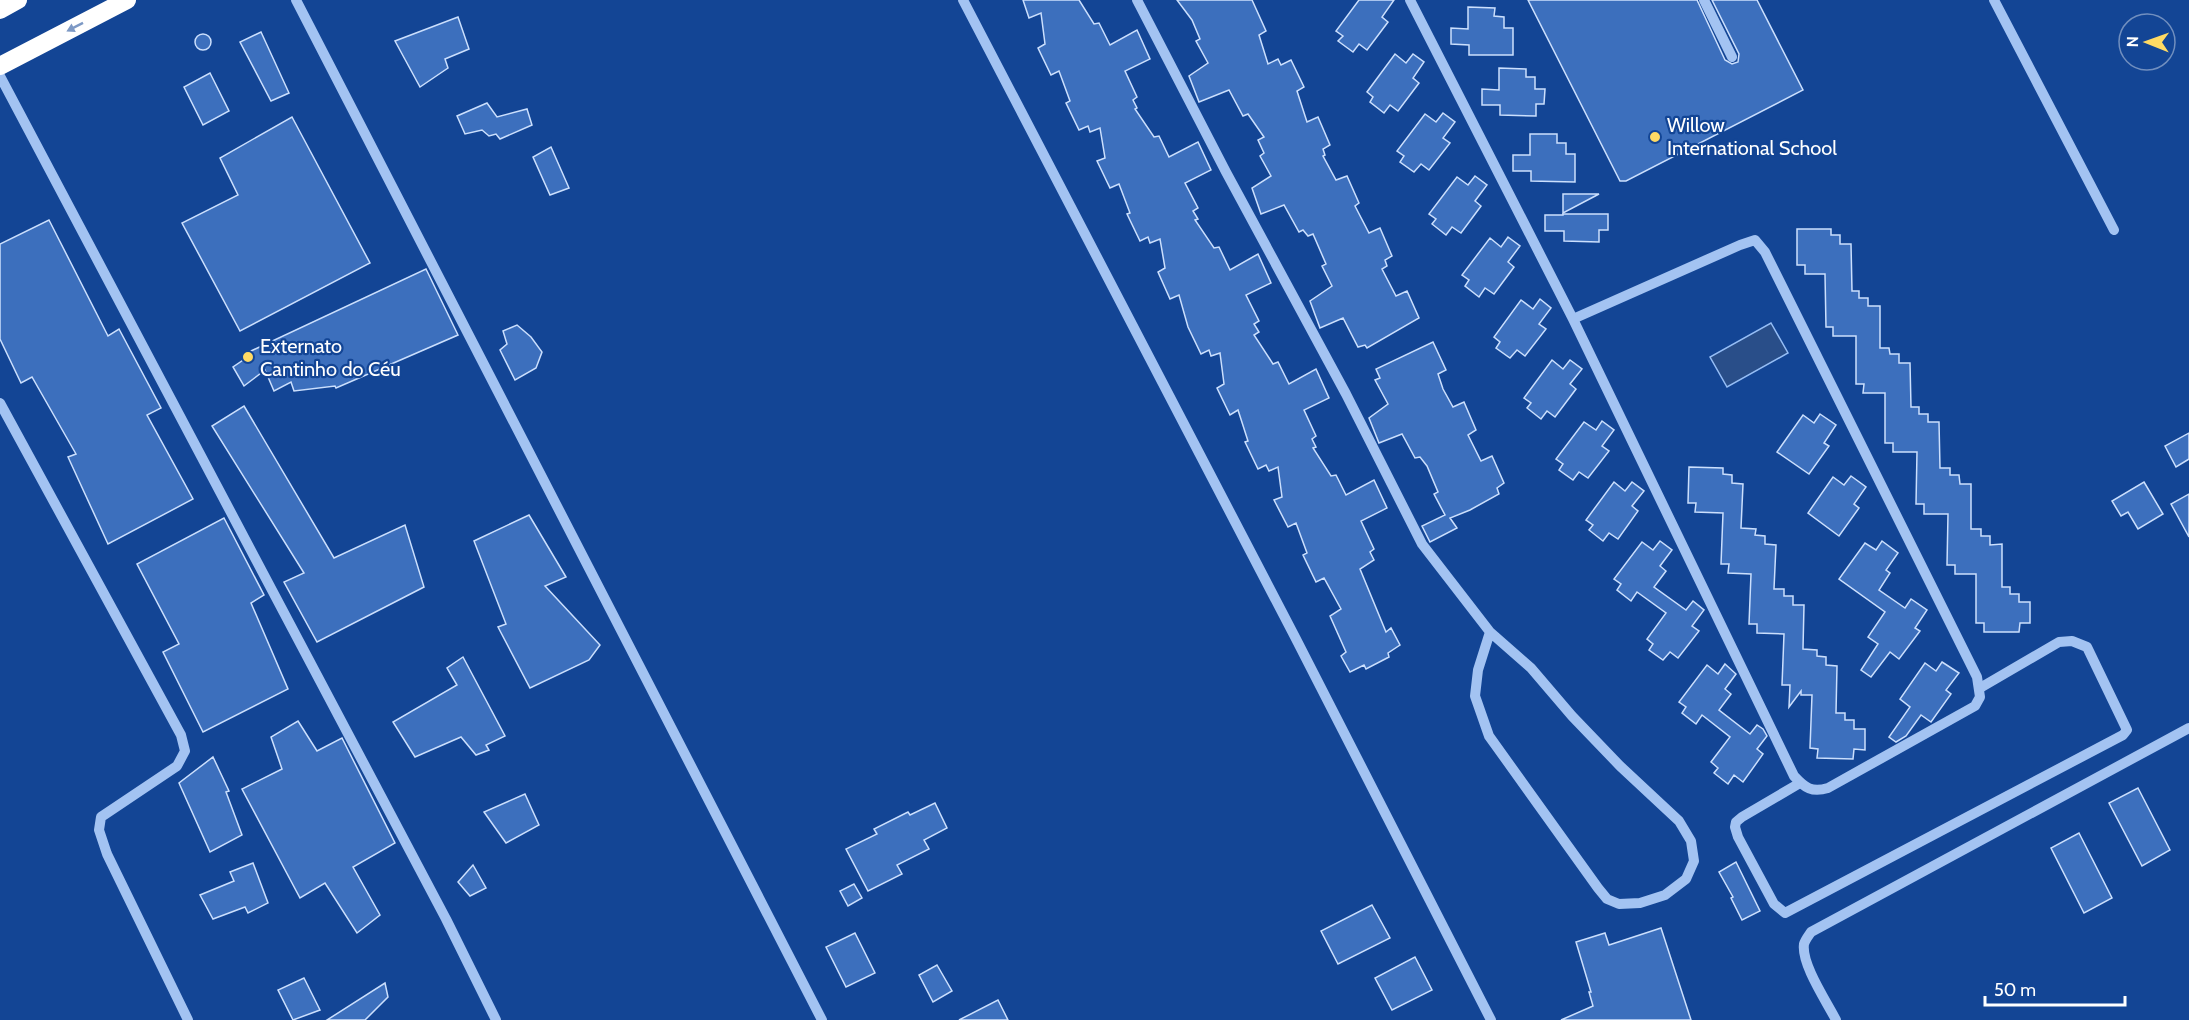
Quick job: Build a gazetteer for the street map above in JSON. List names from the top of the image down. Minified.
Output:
{"places":["Willow International School","Externato Cantinho do Céu"],"scale_bar":"50 m","north":"left"}
